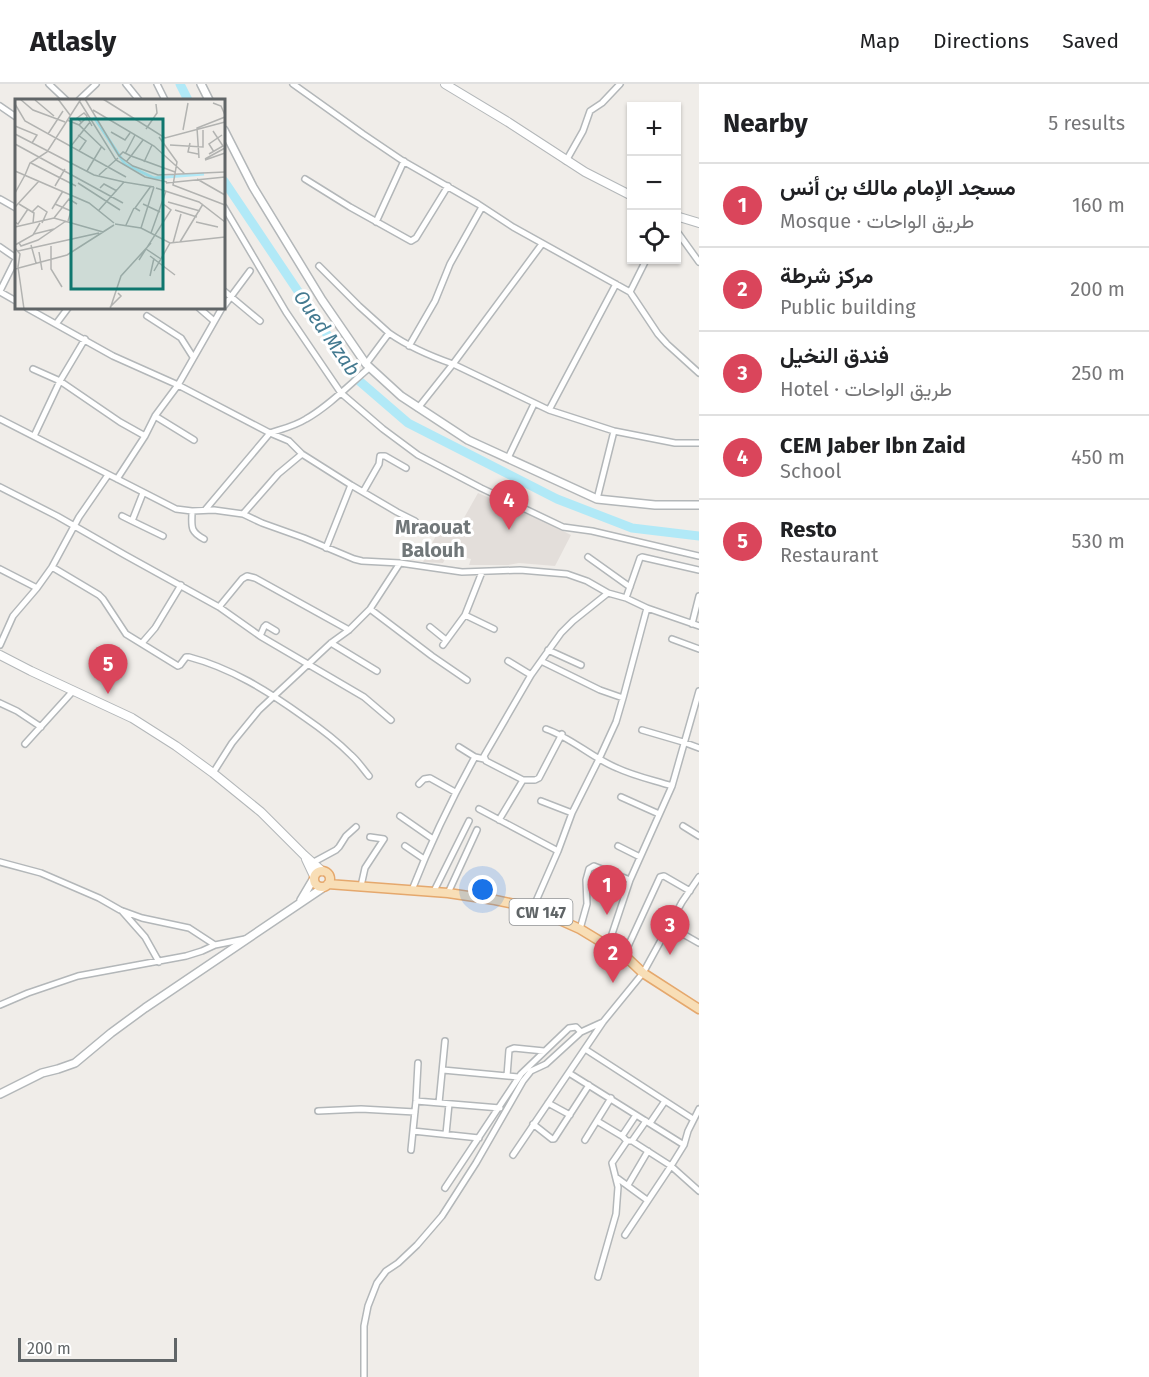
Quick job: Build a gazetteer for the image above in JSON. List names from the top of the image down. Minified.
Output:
{"streets":{"main road":["CW 147"]},"districts":["Mraouat Balouh"],"water":["Oued Mzab"],"scale_bar":"200 m","page":{"header":"Atlasly","nav":["Map","Directions","Saved"],"heading":["Nearby","5 results"],"map_buttons":["+","−"],"list":[{"mark":"1","name":"مسجد الإمام مالك بن أنس","note":"Mosque · طريق الواحات","value":"160 m"},{"mark":"2","name":"مركز شرطة","note":"Public building","value":"200 m"},{"mark":"3","name":"فندق النخيل","note":"Hotel · طريق الواحات","value":"250 m"},{"mark":"4","name":"CEM Jaber Ibn Zaid","note":"School","value":"450 m"},{"mark":"5","name":"Resto","note":"Restaurant","value":"530 m"}],"pins":["4","5","1","3","2"],"scale":"200 m"}}
